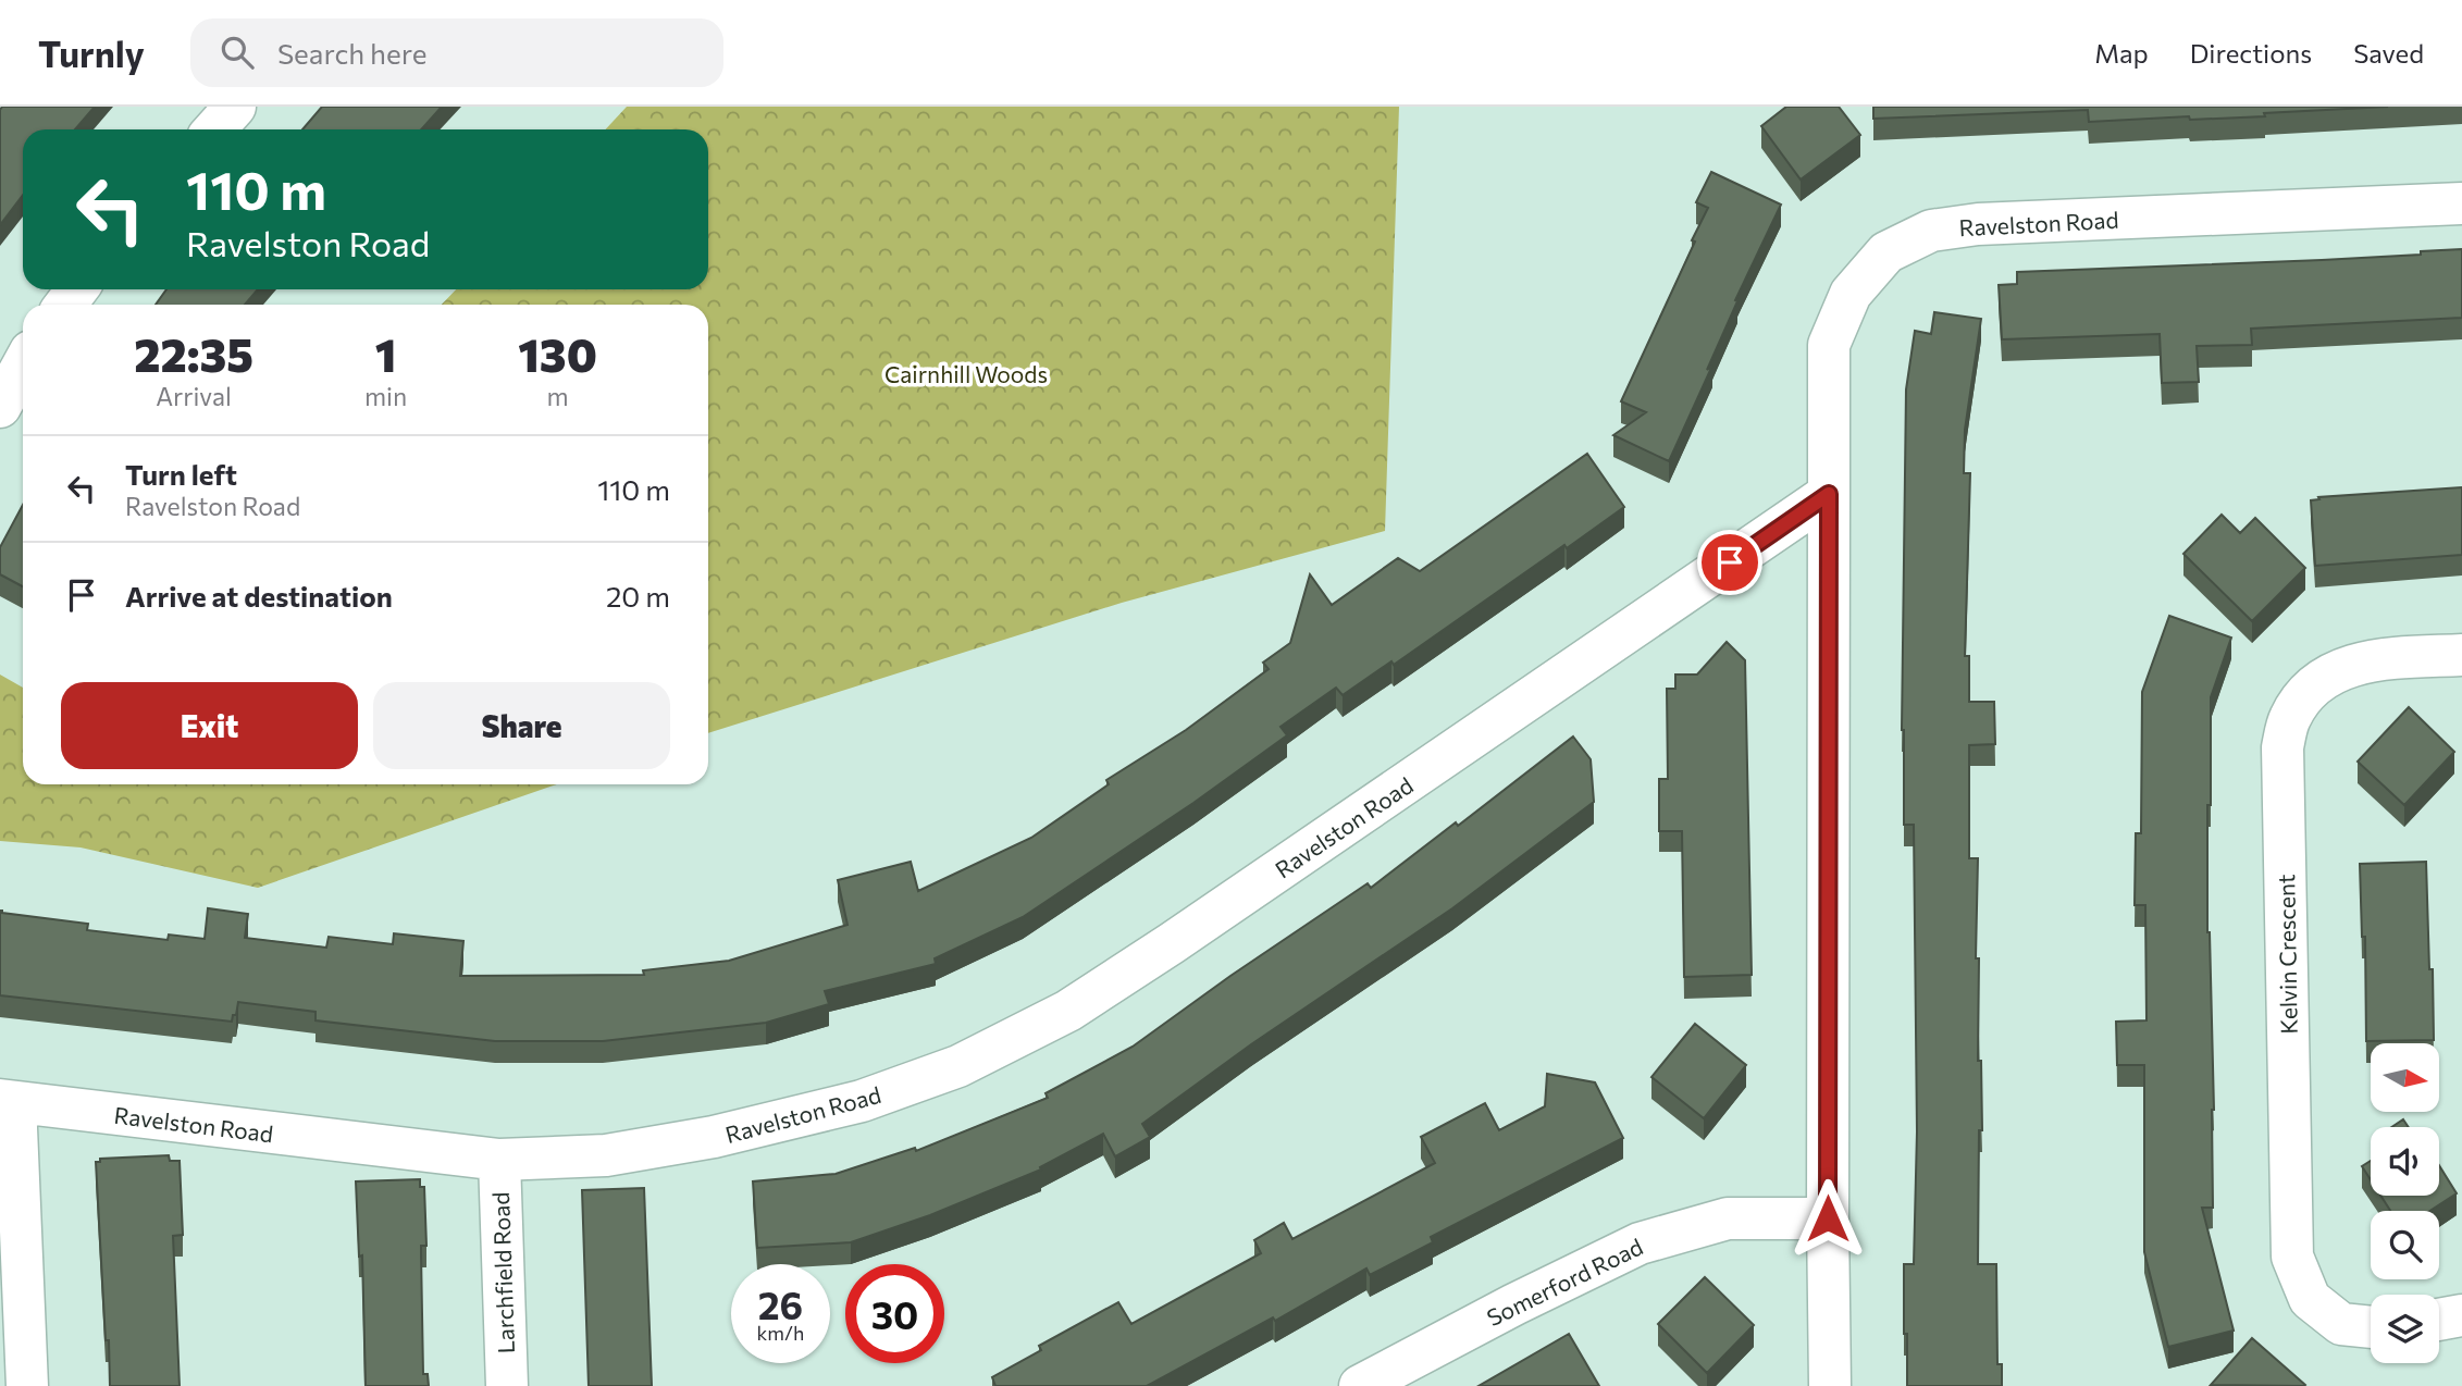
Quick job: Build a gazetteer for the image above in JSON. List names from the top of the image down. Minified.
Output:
{"streets":{"street":["Ravelston Road","Kelvin Crescent","Larchfield Road","Somerford Road"]},"crossings":[["Ravelston Road","Larchfield Road"]],"parks":["Cairnhill Woods"],"north":"right","page":{"header":"Turnly","search":"Search here","nav":["Map","Directions","Saved"],"turn":["110 m","Ravelston Road"],"eta":["22:35","Arrival","1","min","130","m"],"list":[{"name":"Turn left","note":"Ravelston Road","value":"110 m"},{"name":"Arrive at destination","value":"20 m"}],"buttons":["Exit","Share"],"speed":"26 km/h","limit":"30"}}
